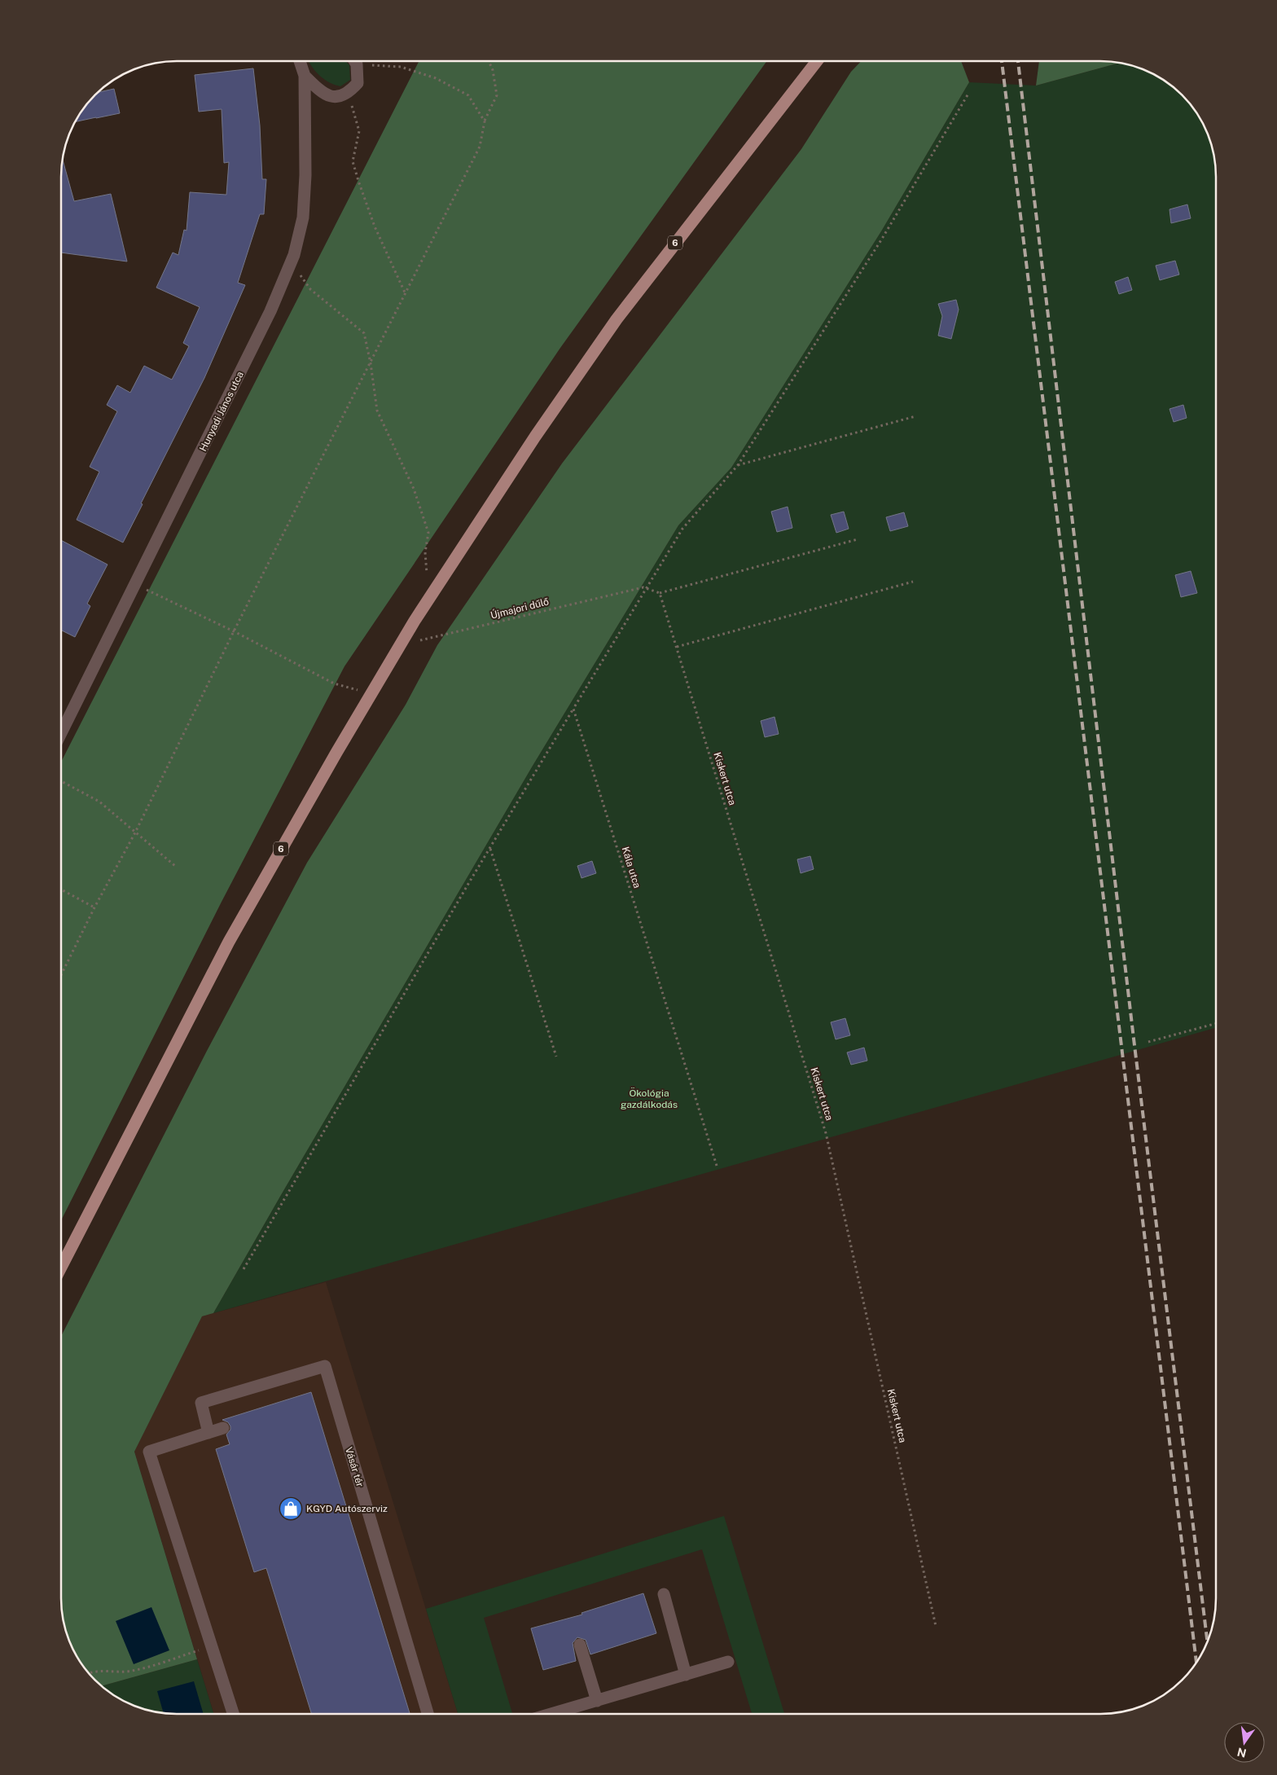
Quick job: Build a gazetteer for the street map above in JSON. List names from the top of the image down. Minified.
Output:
{"streets":{"main road":["6"],"street":["Hunyadi János utca","Vásár tér"],"path":["Újmajori dűlő","Kiskert utca","Kála utca"]},"crossings":[["6","Újmajori dűlő"]],"parks":["Ökológia gazdálkodás"],"places":{"shop":["KGYD Autószerviz"]},"north":"bottom"}
